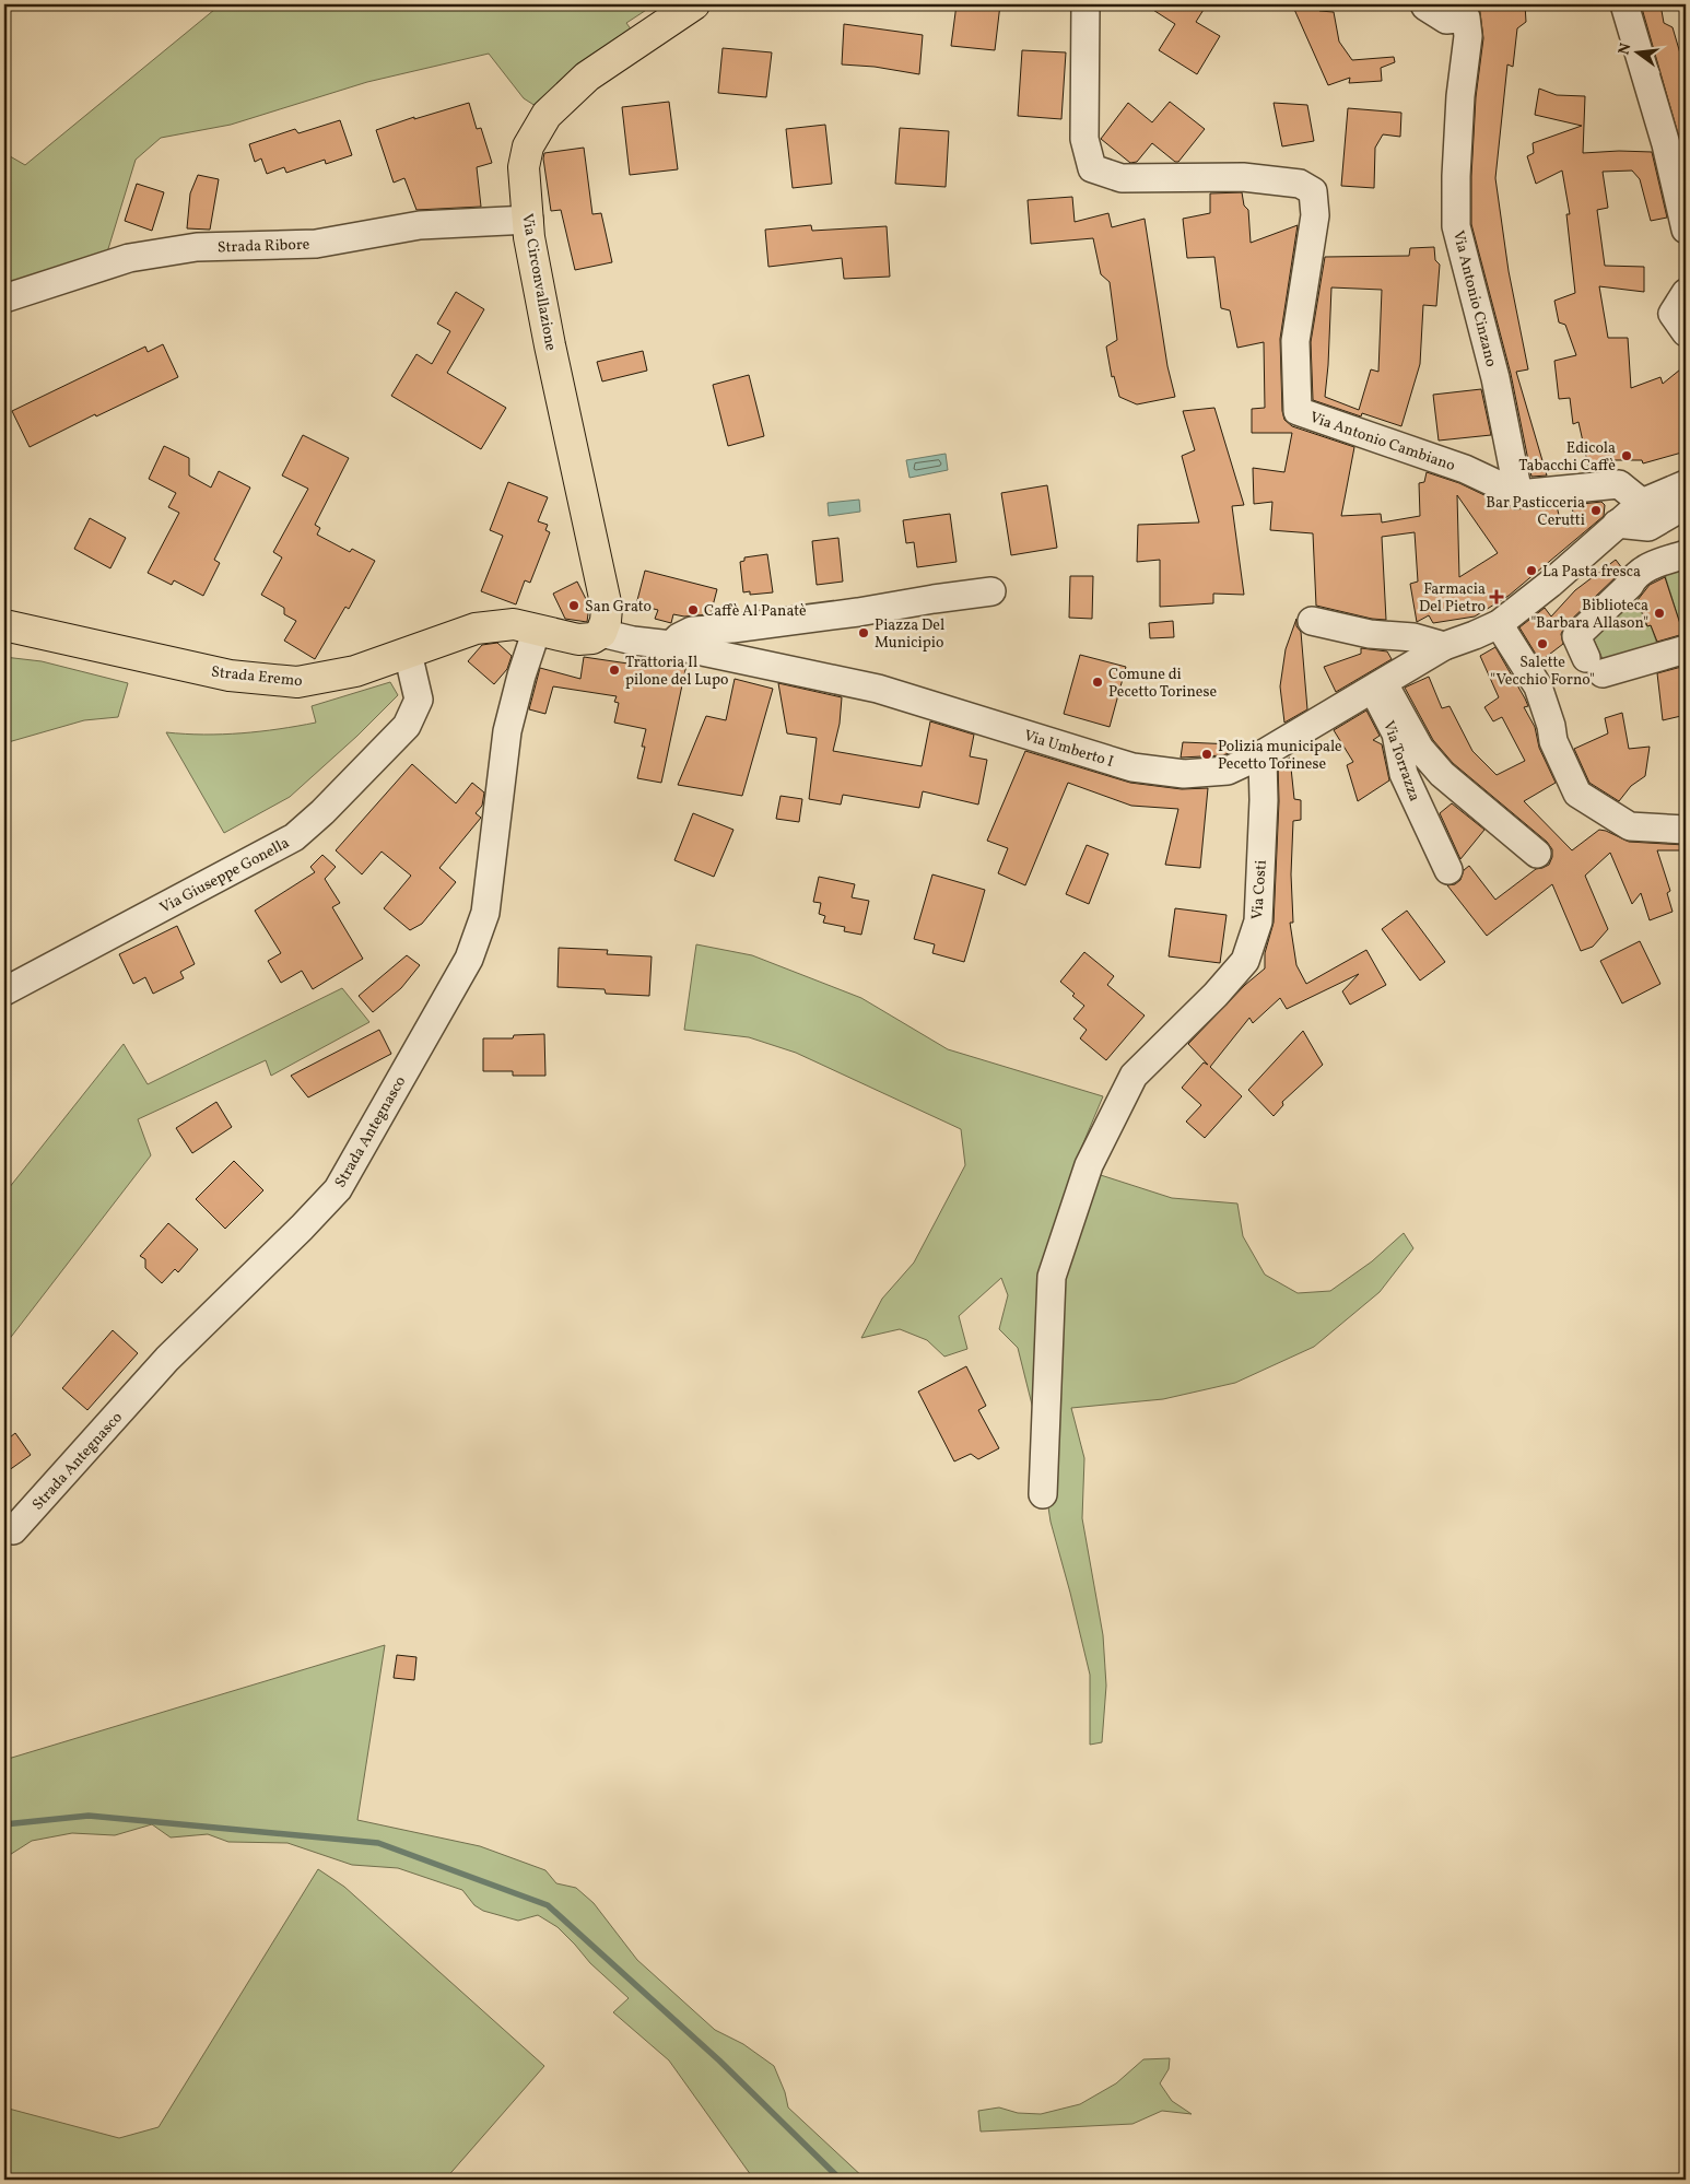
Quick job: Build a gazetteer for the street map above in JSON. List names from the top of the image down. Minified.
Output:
{"streets":{"main road":["Via Circonvallazione","Strada Eremo"],"street":["Strada Ribore","Via Antonio Cinzano","Via Antonio Cambiano","Via Umberto I","Via Torrazza","Via Giuseppe Gonella","Via Costi","Strada Antegnasco"]},"crossings":[["Strada Ribore","Via Circonvallazione"],["Via Circonvallazione","Strada Eremo"],["Via Circonvallazione","Via Umberto I"],["Via Antonio Cinzano","Via Antonio Cambiano"],["Strada Eremo","Via Umberto I"],["Strada Eremo","Via Giuseppe Gonella"],["Strada Eremo","Strada Antegnasco"],["Via Umberto I","Via Torrazza"],["Via Umberto I","Via Costi"]],"places":{"other":["Edicola Tabacchi Caffè","Bar Pasticceria Cerutti","La Pasta fresca","San Grato","Caffè Al Panatè","Biblioteca \"Barbara Allason\"","Piazza Del Municipio","Salette \"Vecchio Forno\"","Trattoria Il pilone del Lupo","Comune di Pecetto Torinese","Polizia municipale Pecetto Torinese"],"health":["Farmacia Del Pietro"]},"north":"left"}
